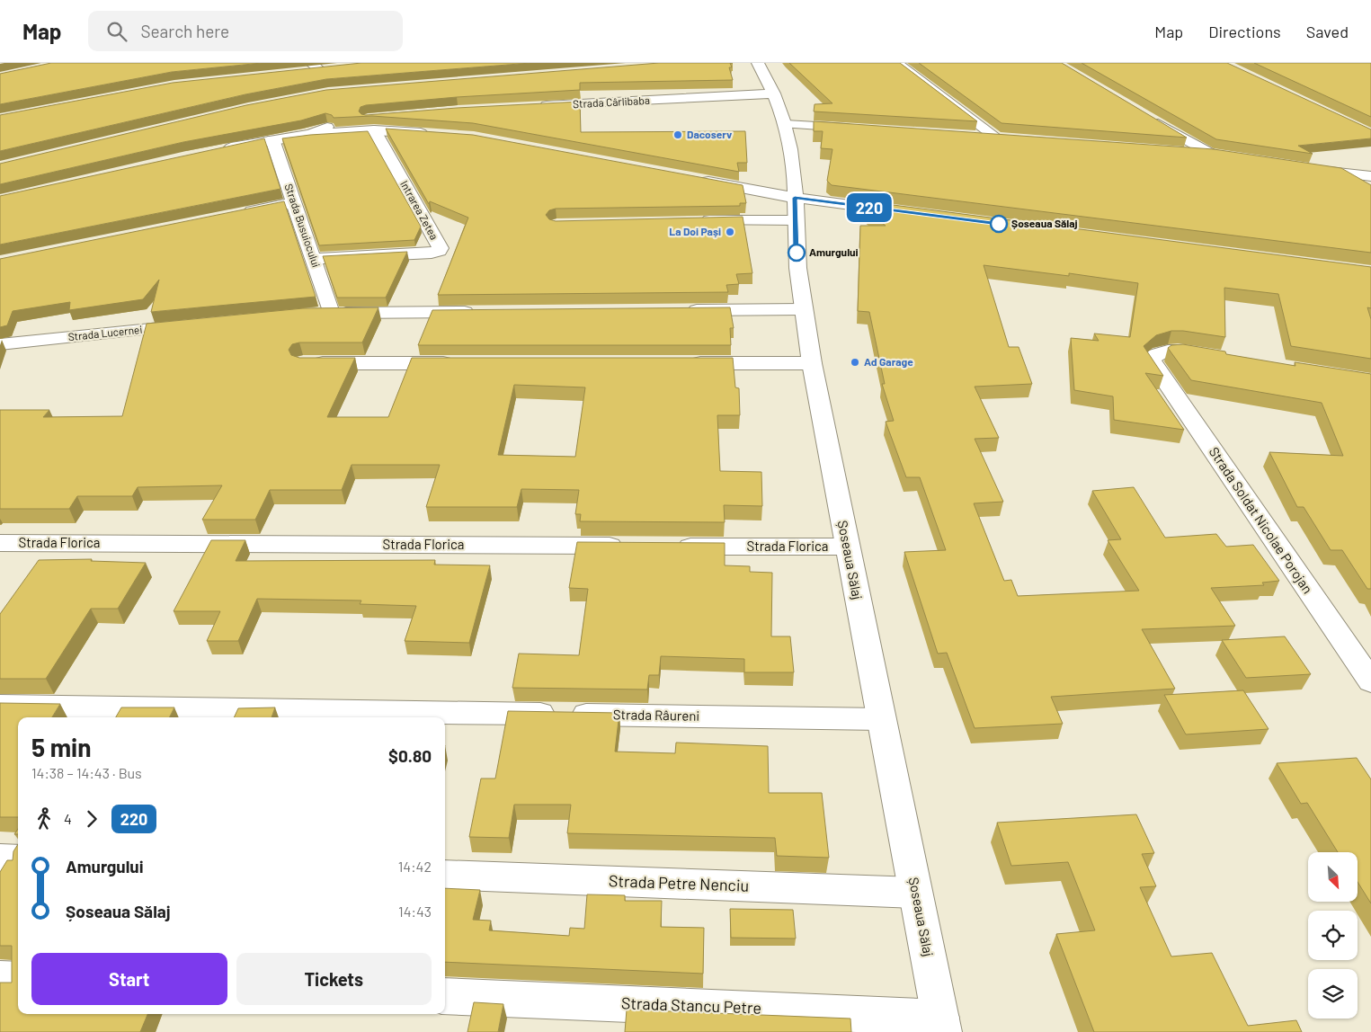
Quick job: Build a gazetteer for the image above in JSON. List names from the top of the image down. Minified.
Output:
{"streets":{"street":["Strada Cârlibaba","Intrarea Zetea","Strada Busuiocului","Strada Lucernei","Strada Soldat Nicolae Porojan","Strada Florica","Șoseaua Sălaj","Strada Râureni","Strada Petre Nenciu","Strada Stancu Petre"]},"crossings":[["Strada Cârlibaba","Șoseaua Sălaj"],["Intrarea Zetea","Strada Busuiocului"],["Strada Florica","Șoseaua Sălaj"],["Șoseaua Sălaj","Strada Râureni"],["Șoseaua Sălaj","Strada Petre Nenciu"],["Șoseaua Sălaj","Strada Stancu Petre"]],"places":["Dacoserv","Șoseaua Sălaj","La Doi Pași","Amurgului","Ad Garage"],"lines":["bus line 220"],"north":"bottom right","page":{"header":"Map","search":"Search here","nav":["Map","Directions","Saved"],"on_map":"220","heading":["5 min","14:38 – 14:43 · Bus","$0.80"],"legs":["4","220"],"list":[{"name":"Amurgului","value":"14:42"},{"name":"Șoseaua Sălaj","value":"14:43"}],"buttons":["Start","Tickets"]}}
